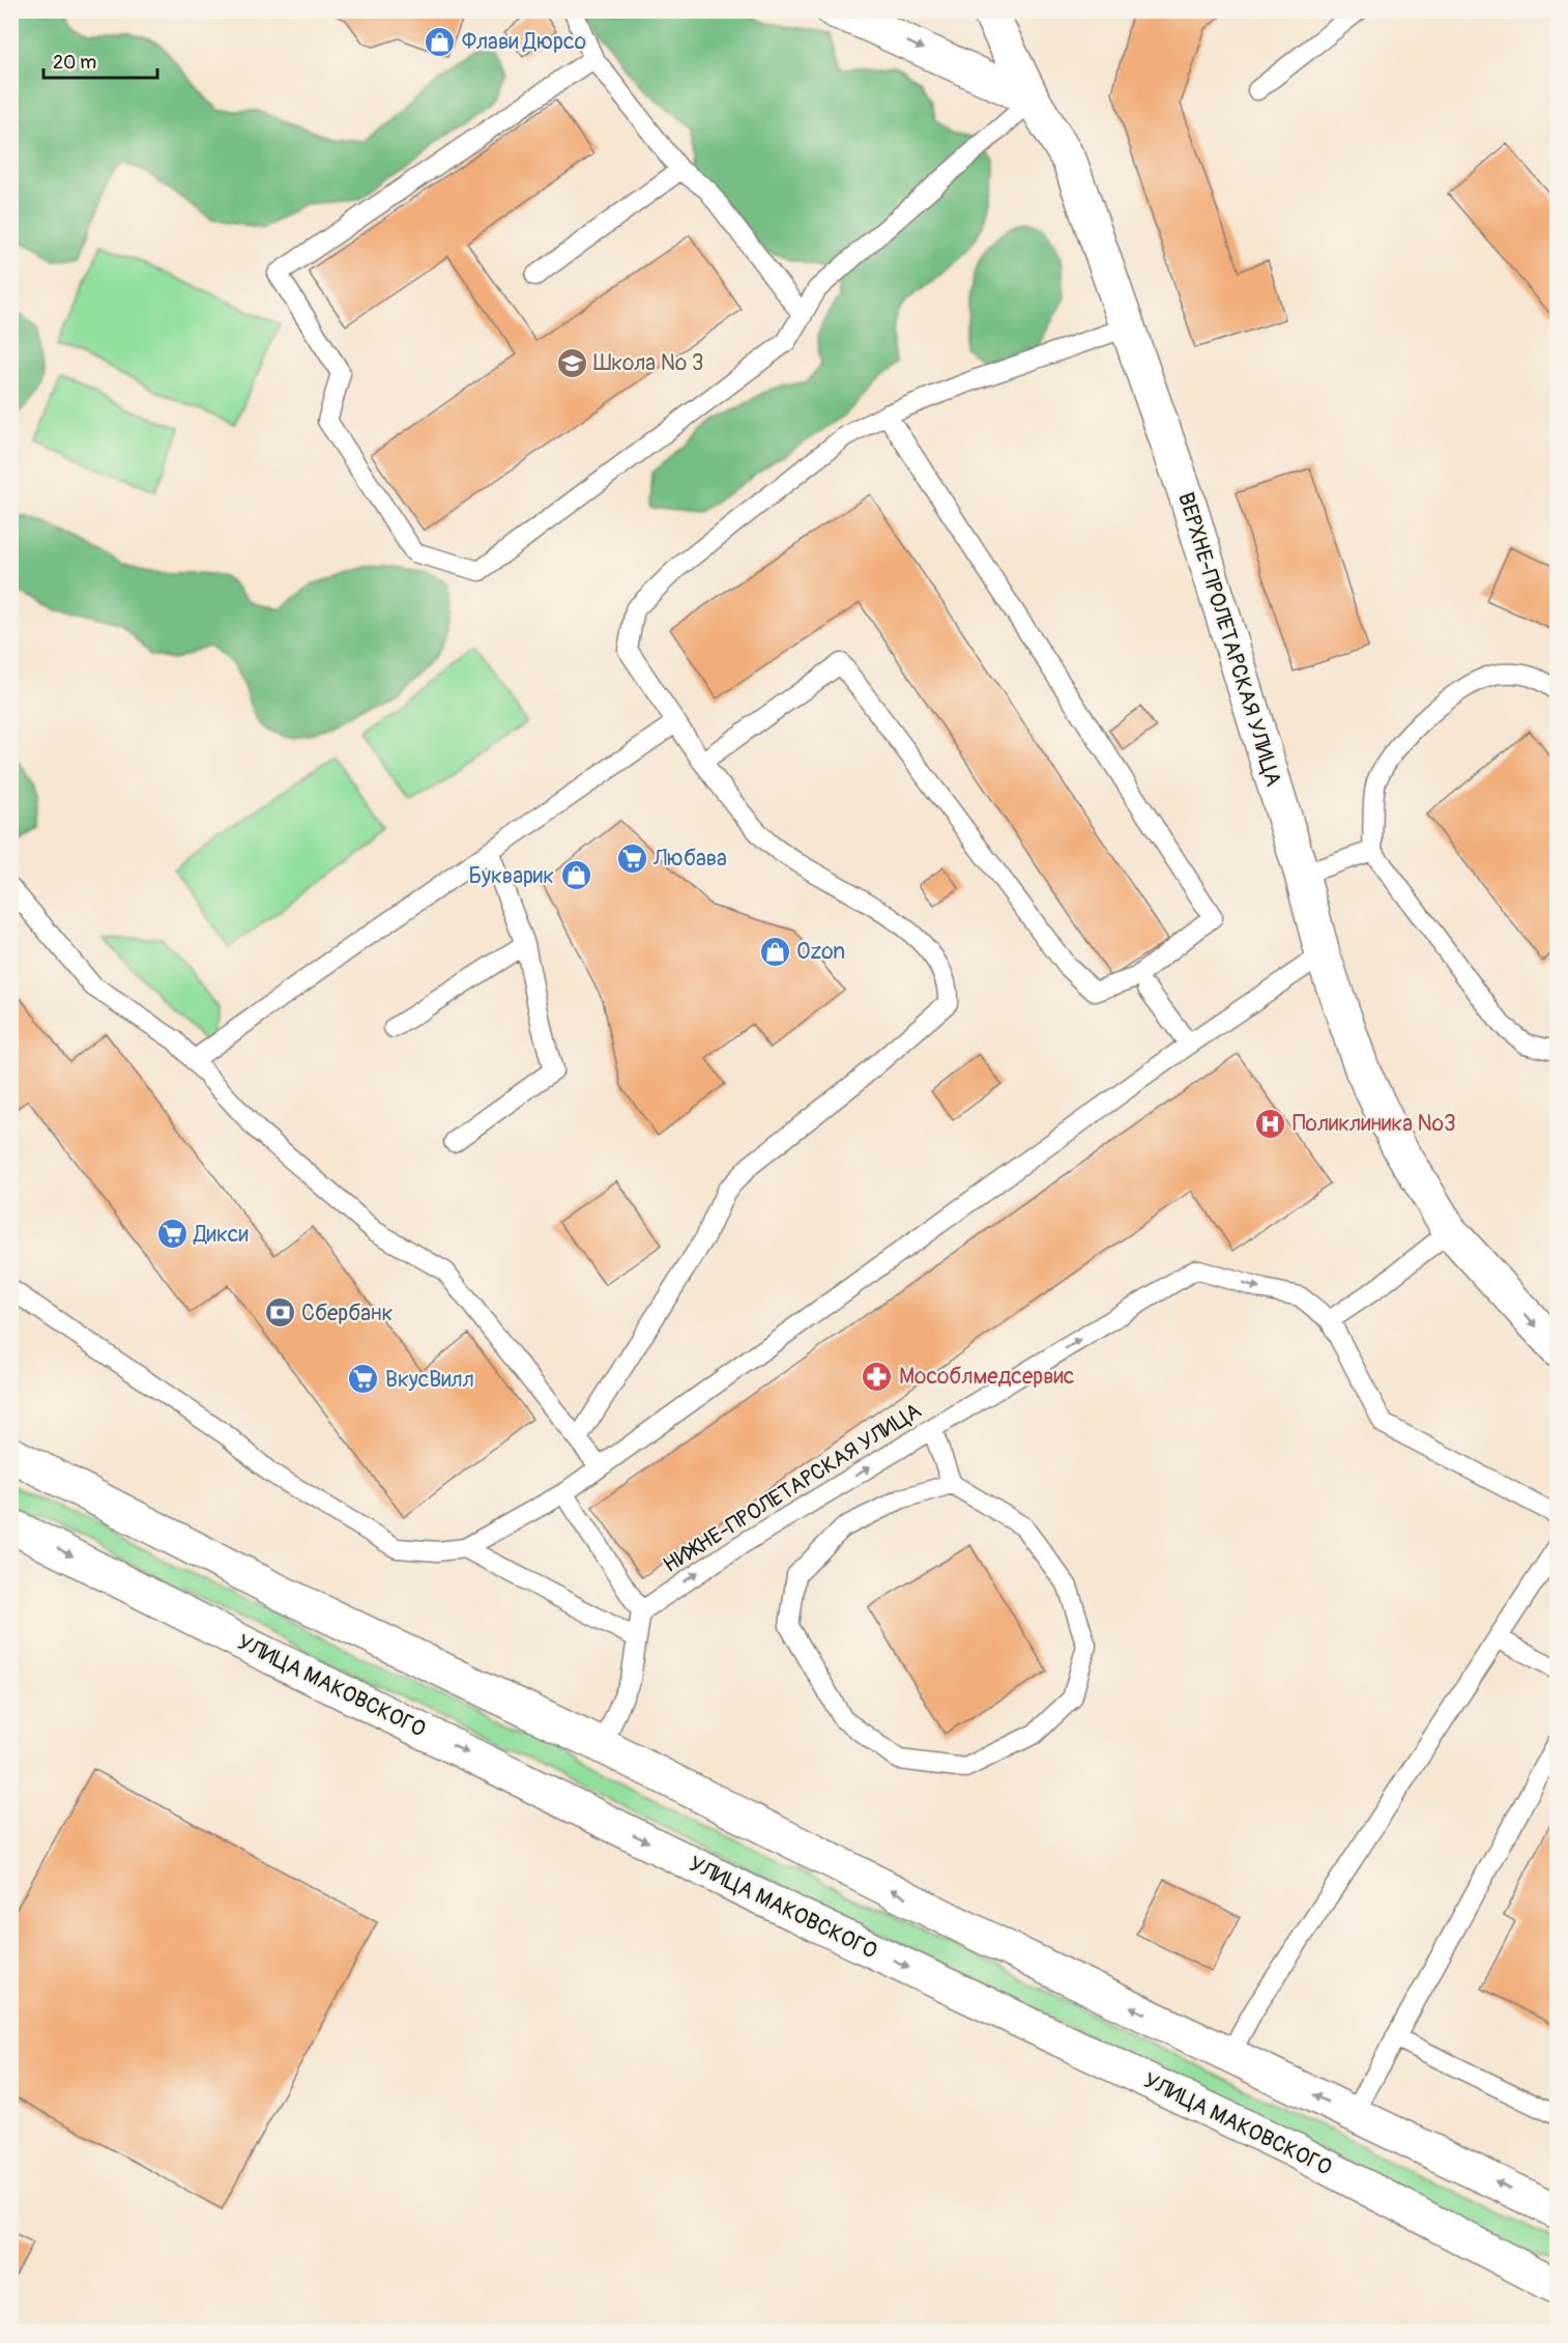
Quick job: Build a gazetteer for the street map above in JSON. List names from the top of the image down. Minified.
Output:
{"streets":{"main road":["ВЕРХНЕ-ПРОЛЕТАРСКАЯ УЛИЦА","УЛИЦА МАКОВСКОГО"],"lane":["НИЖНЕ-ПРОЛЕТАРСКАЯ УЛИЦА"]},"places":{"shop":["Флави Дюрсо","Букварик","Ozon"],"school or university":["Школа № 3"],"supermarket":["Любава","Дикси","ВкусВилл"],"hospital":["Поликлиника №3"],"bank":["Сбербанк"],"pharmacy":["Мособлмедсервис"]},"scale_bar":"20 m"}
